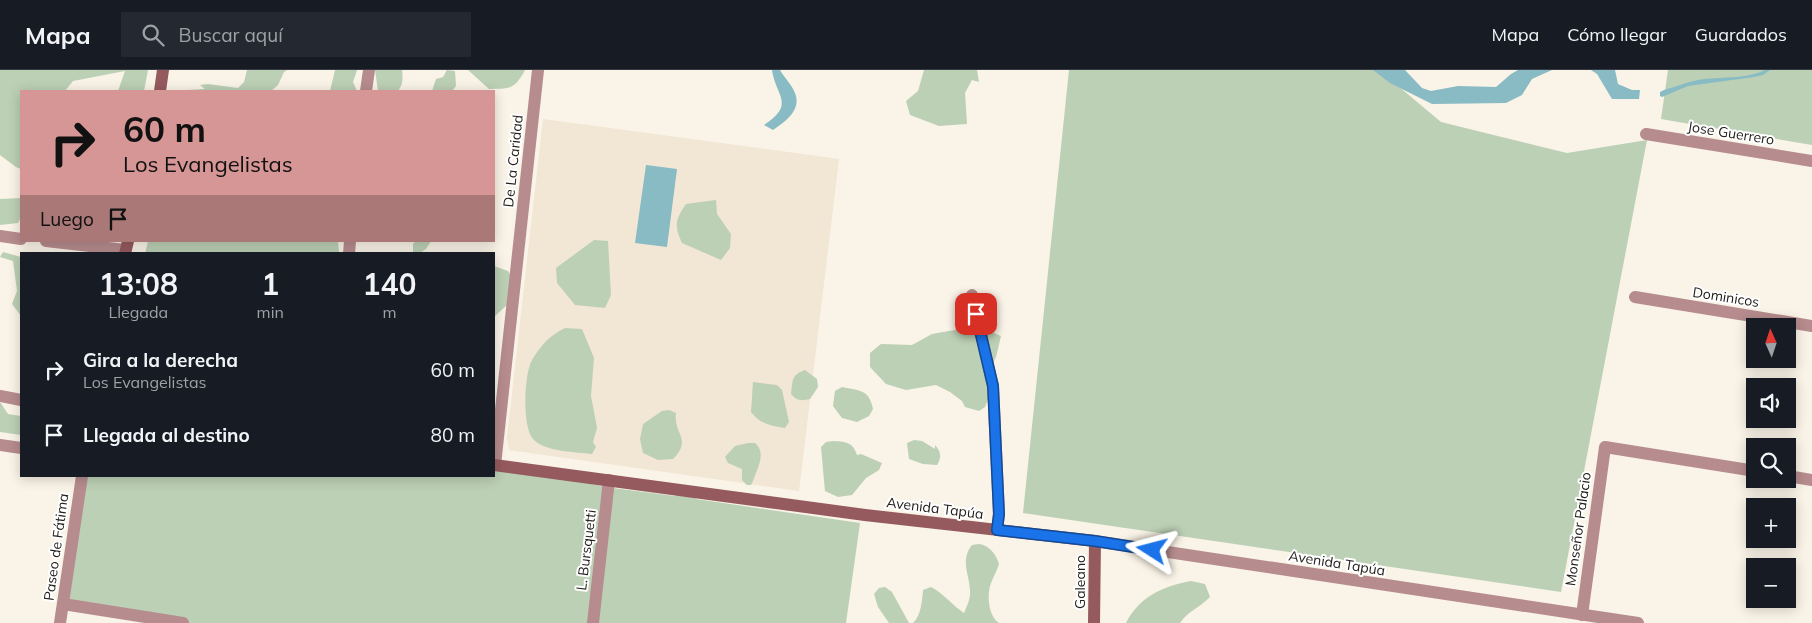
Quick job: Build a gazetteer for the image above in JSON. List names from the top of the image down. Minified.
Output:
{"streets":{"street":["Jose Guerrero","De La Caridad","Dominicos","Avenida Tapúa","Monseñor Palacio","Paseo de Fátima","L. Bursquetti","Galeano"]},"crossings":[["Avenida Tapúa","Monseñor Palacio"],["Avenida Tapúa","L. Bursquetti"],["Avenida Tapúa","Galeano"]],"north":"top","page":{"header":"Mapa","search":"Buscar aquí","nav":["Mapa","Cómo llegar","Guardados"],"turn":["60 m","Los Evangelistas"],"then":"Luego","eta":["13:08","Llegada","1","min","140","m"],"map_buttons":["+","−"],"list":[{"name":"Gira a la derecha","note":"Los Evangelistas","value":"60 m"},{"name":"Llegada al destino","value":"80 m"}]}}
